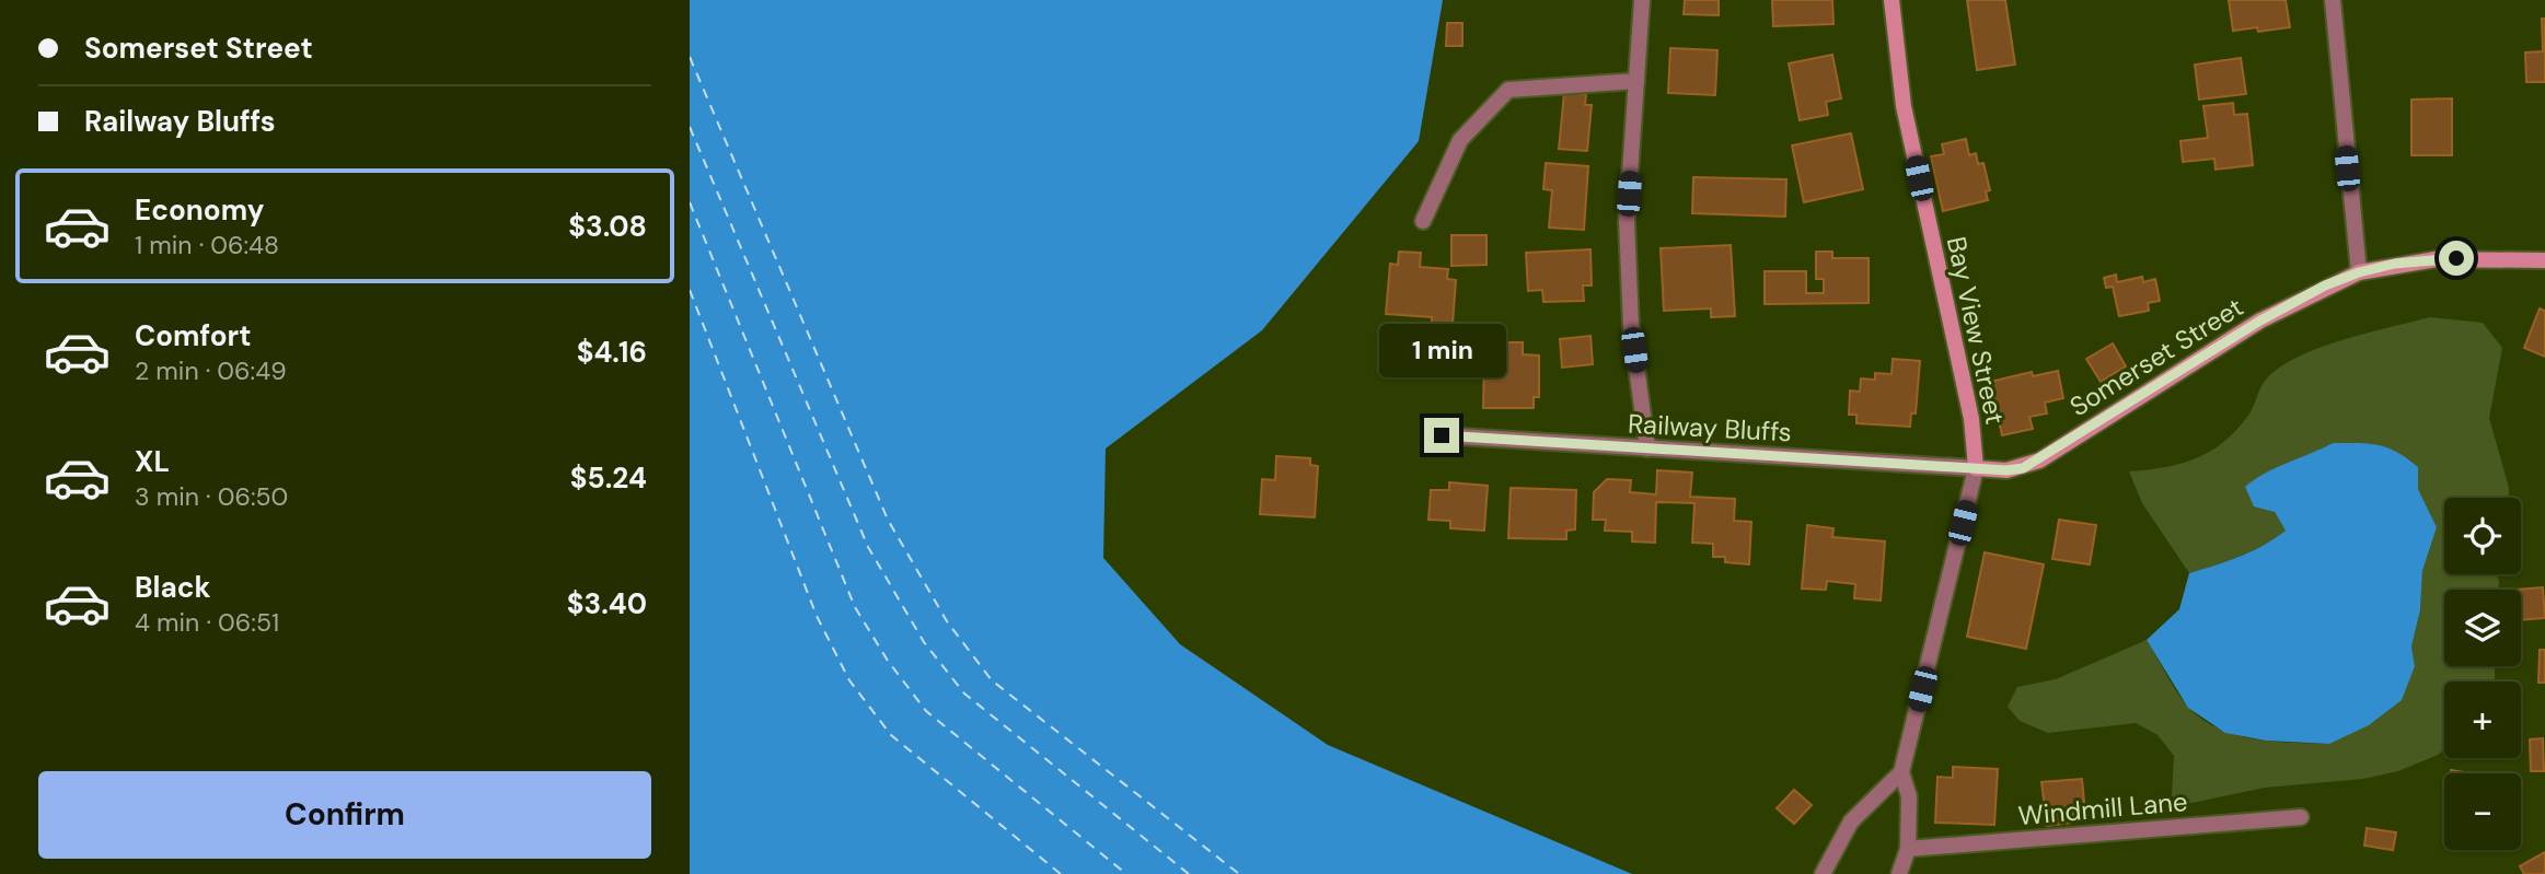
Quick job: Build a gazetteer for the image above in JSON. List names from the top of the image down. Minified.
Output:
{"streets":{"street":["Bay View Street","Somerset Street","Railway Bluffs","Windmill Lane"]},"crossings":[["Bay View Street","Somerset Street"],["Bay View Street","Railway Bluffs"],["Bay View Street","Windmill Lane"],["Somerset Street","Railway Bluffs"]],"page":{"banner":["Somerset Street","Railway Bluffs"],"list":[{"name":"Economy","note":"1 min · 06:48","value":"$3.08"},{"name":"Comfort","note":"2 min · 06:49","value":"$4.16"},{"name":"XL","note":"3 min · 06:50","value":"$5.24"},{"name":"Black","note":"4 min · 06:51","value":"$3.40"}],"bubble":"1 min","map_buttons":["+","−"],"buttons":"Confirm"}}
